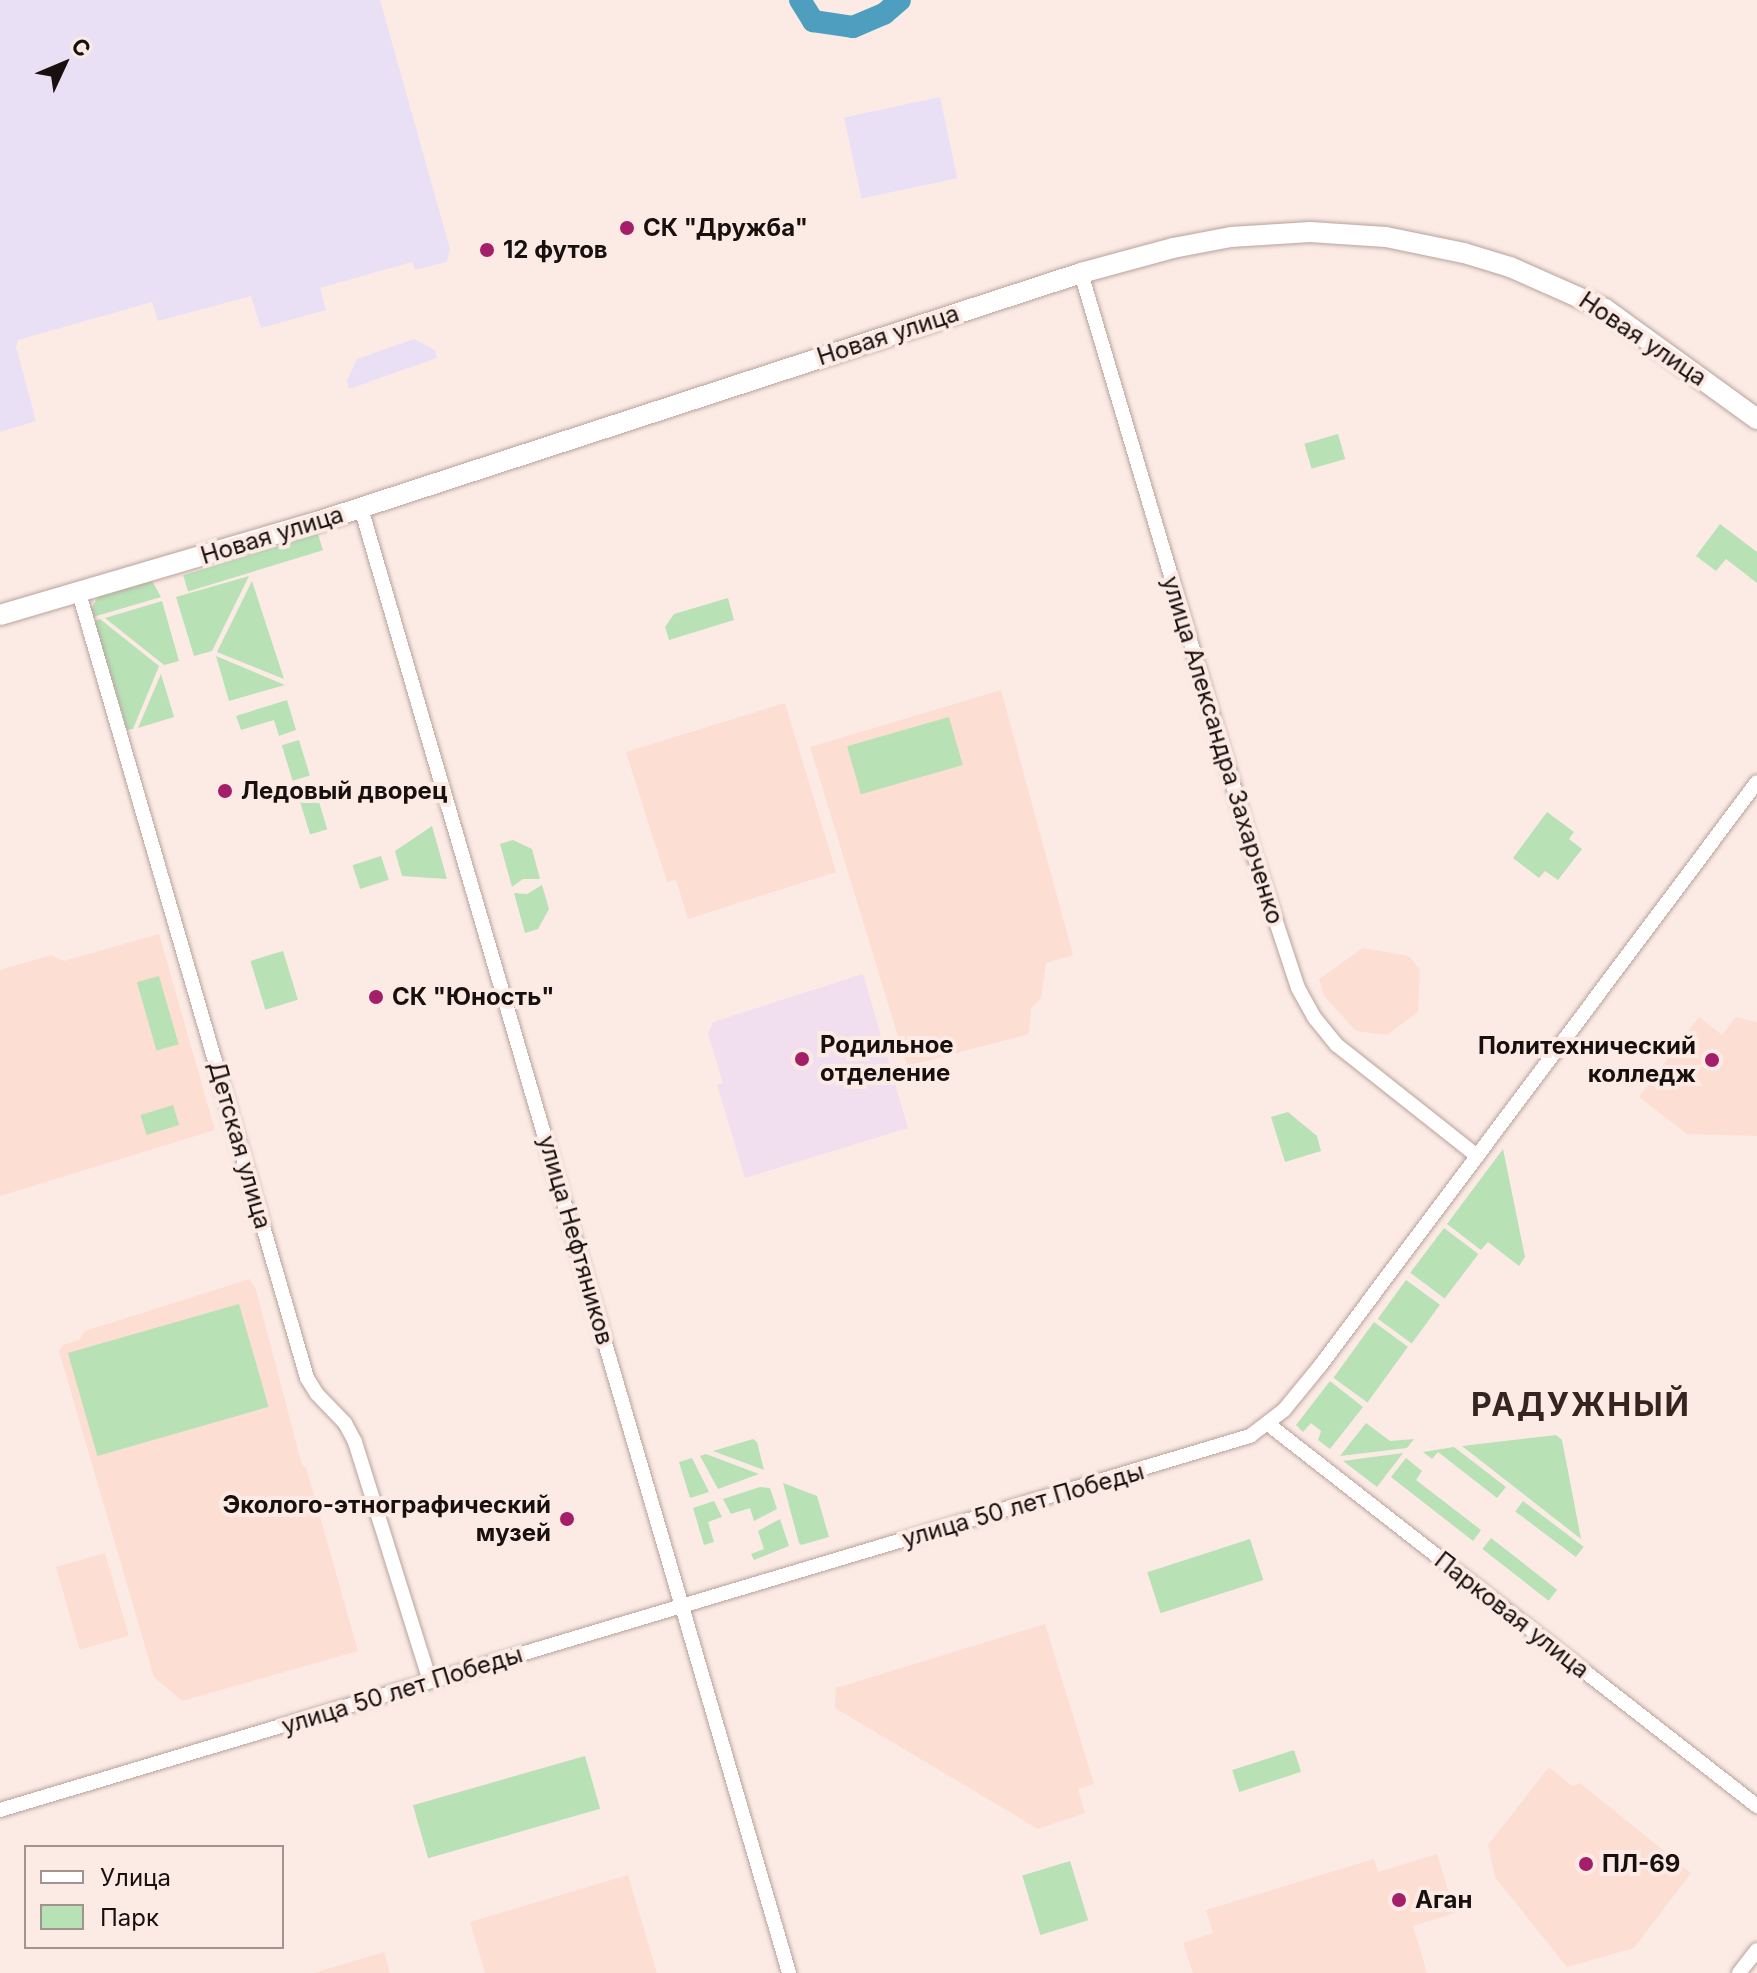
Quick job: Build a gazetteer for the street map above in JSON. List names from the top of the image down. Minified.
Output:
{"streets":{"street":["Новая улица","улица Александра Захарченко","Детская улица","улица Нефтяников","улица 50 лет Победы","Парковая улица"]},"crossings":[["Новая улица","улица Александра Захарченко"],["Новая улица","Детская улица"],["Новая улица","улица Нефтяников"],["улица Александра Захарченко","улица 50 лет Победы"],["Детская улица","улица 50 лет Победы"],["улица Нефтяников","улица 50 лет Победы"],["улица 50 лет Победы","Парковая улица"]],"districts":["РАДУЖНЫЙ"],"places":["СК \"Дружба\"","12 футов","Ледовый дворец","СК \"Юность\"","Родильное отделение","Политехнический колледж","Эколого-этнографический музей","ПЛ-69","Аган"],"legend":["Улица","Парк"],"north":"top right"}
